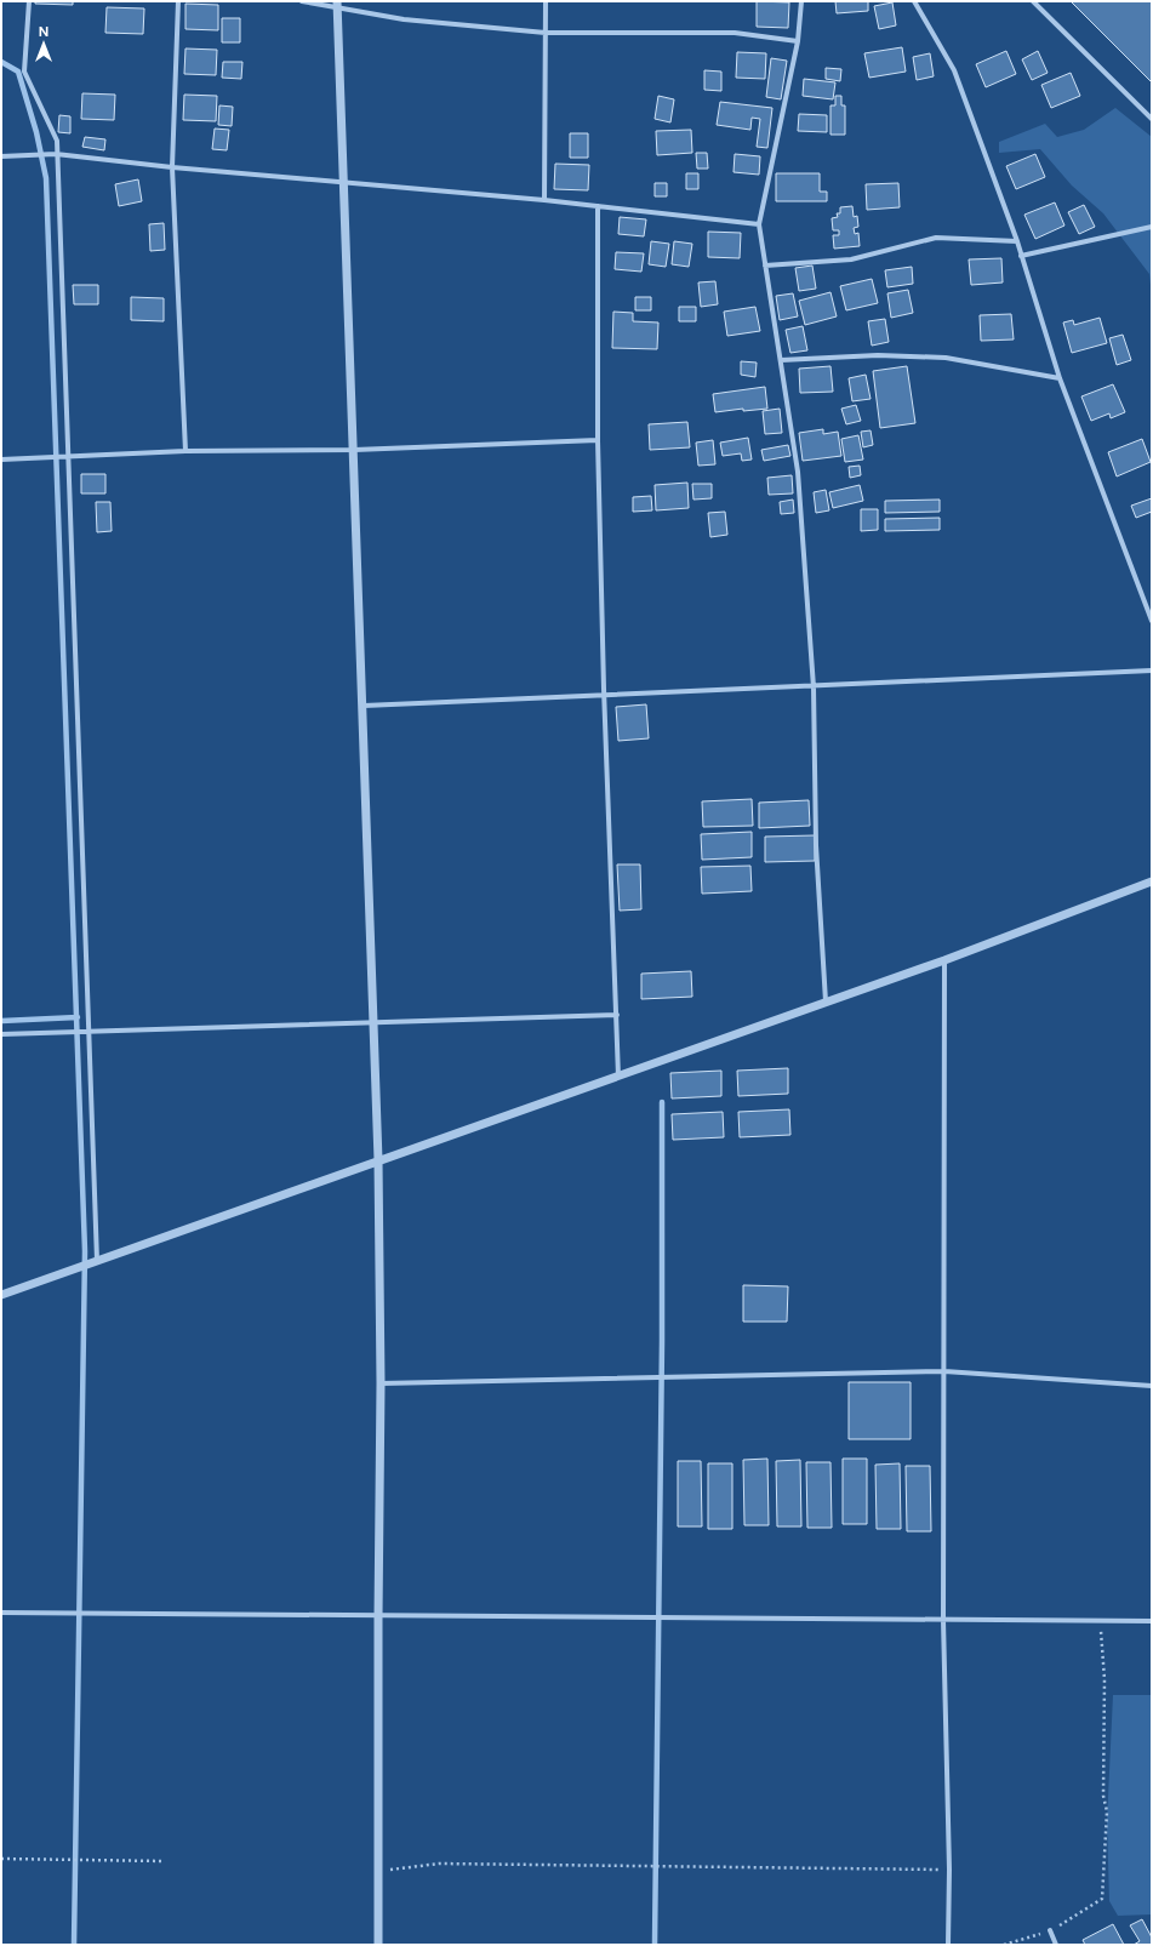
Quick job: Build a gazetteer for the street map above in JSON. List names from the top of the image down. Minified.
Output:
{"north":"top"}
